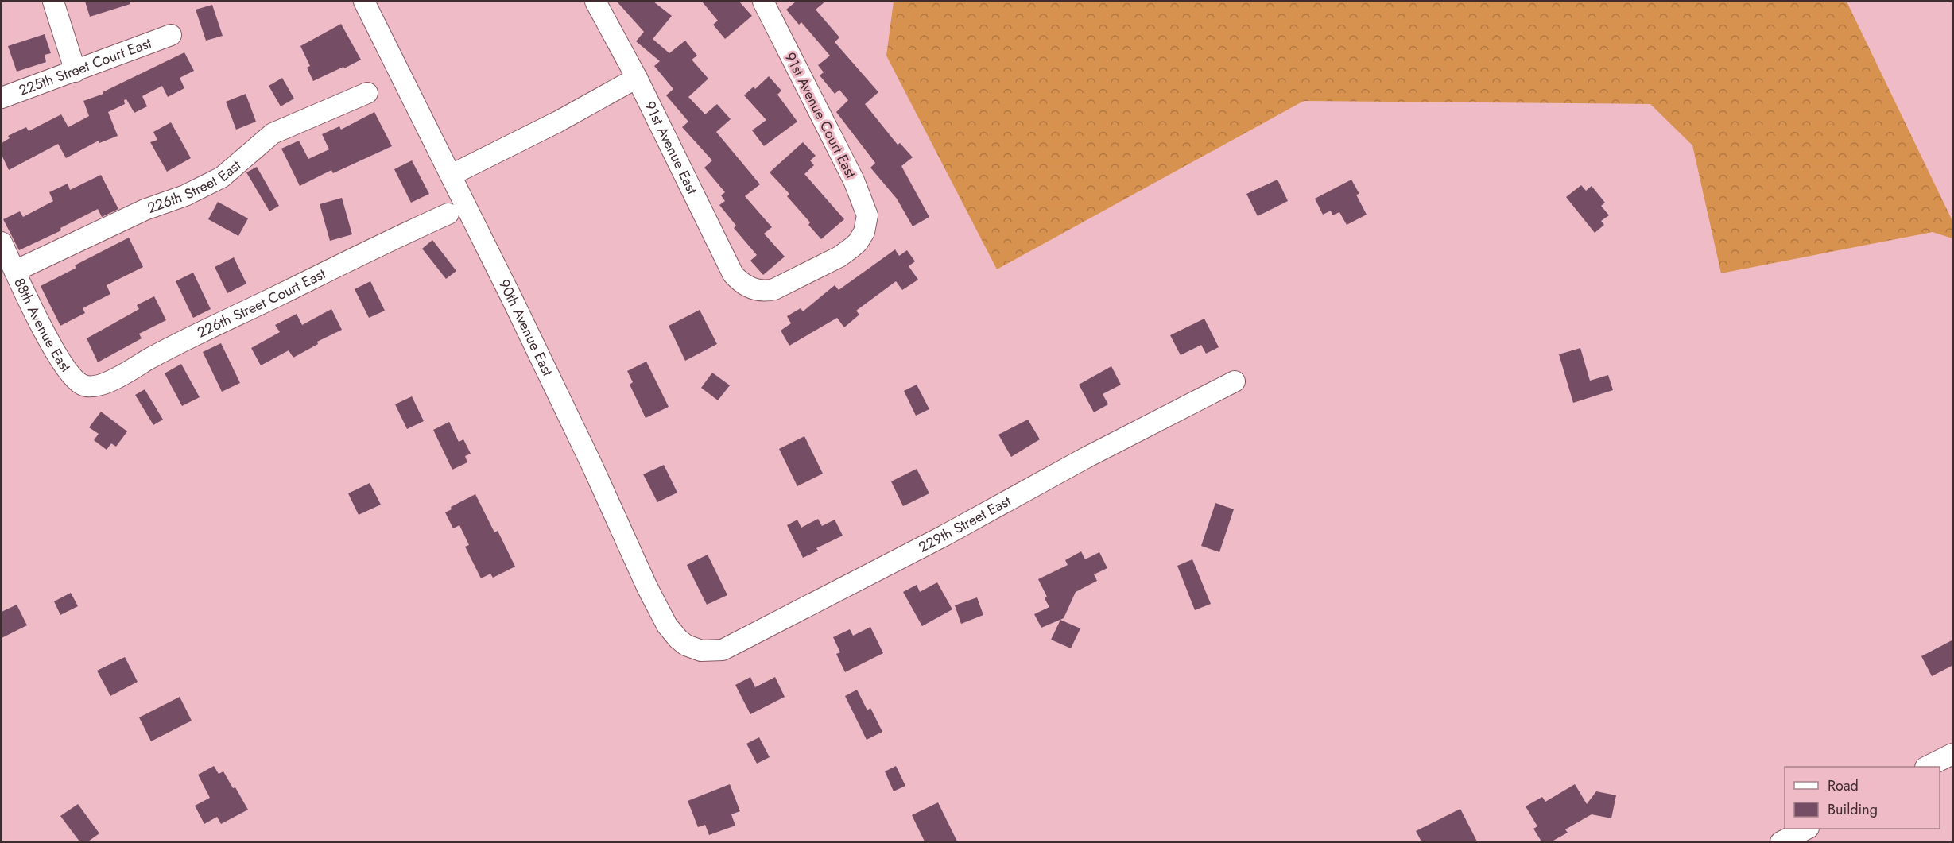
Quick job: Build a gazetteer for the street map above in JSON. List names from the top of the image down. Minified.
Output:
{"streets":{"street":["225th Street Court East","91st Avenue Court East","91st Avenue East","226th Street East","226th Street Court East","88th Avenue East","90th Avenue East","229th Street East"]},"crossings":[["91st Avenue Court East","91st Avenue East"],["226th Street East","88th Avenue East"],["226th Street Court East","88th Avenue East"],["90th Avenue East","229th Street East"]],"legend":["Road","Building"]}
